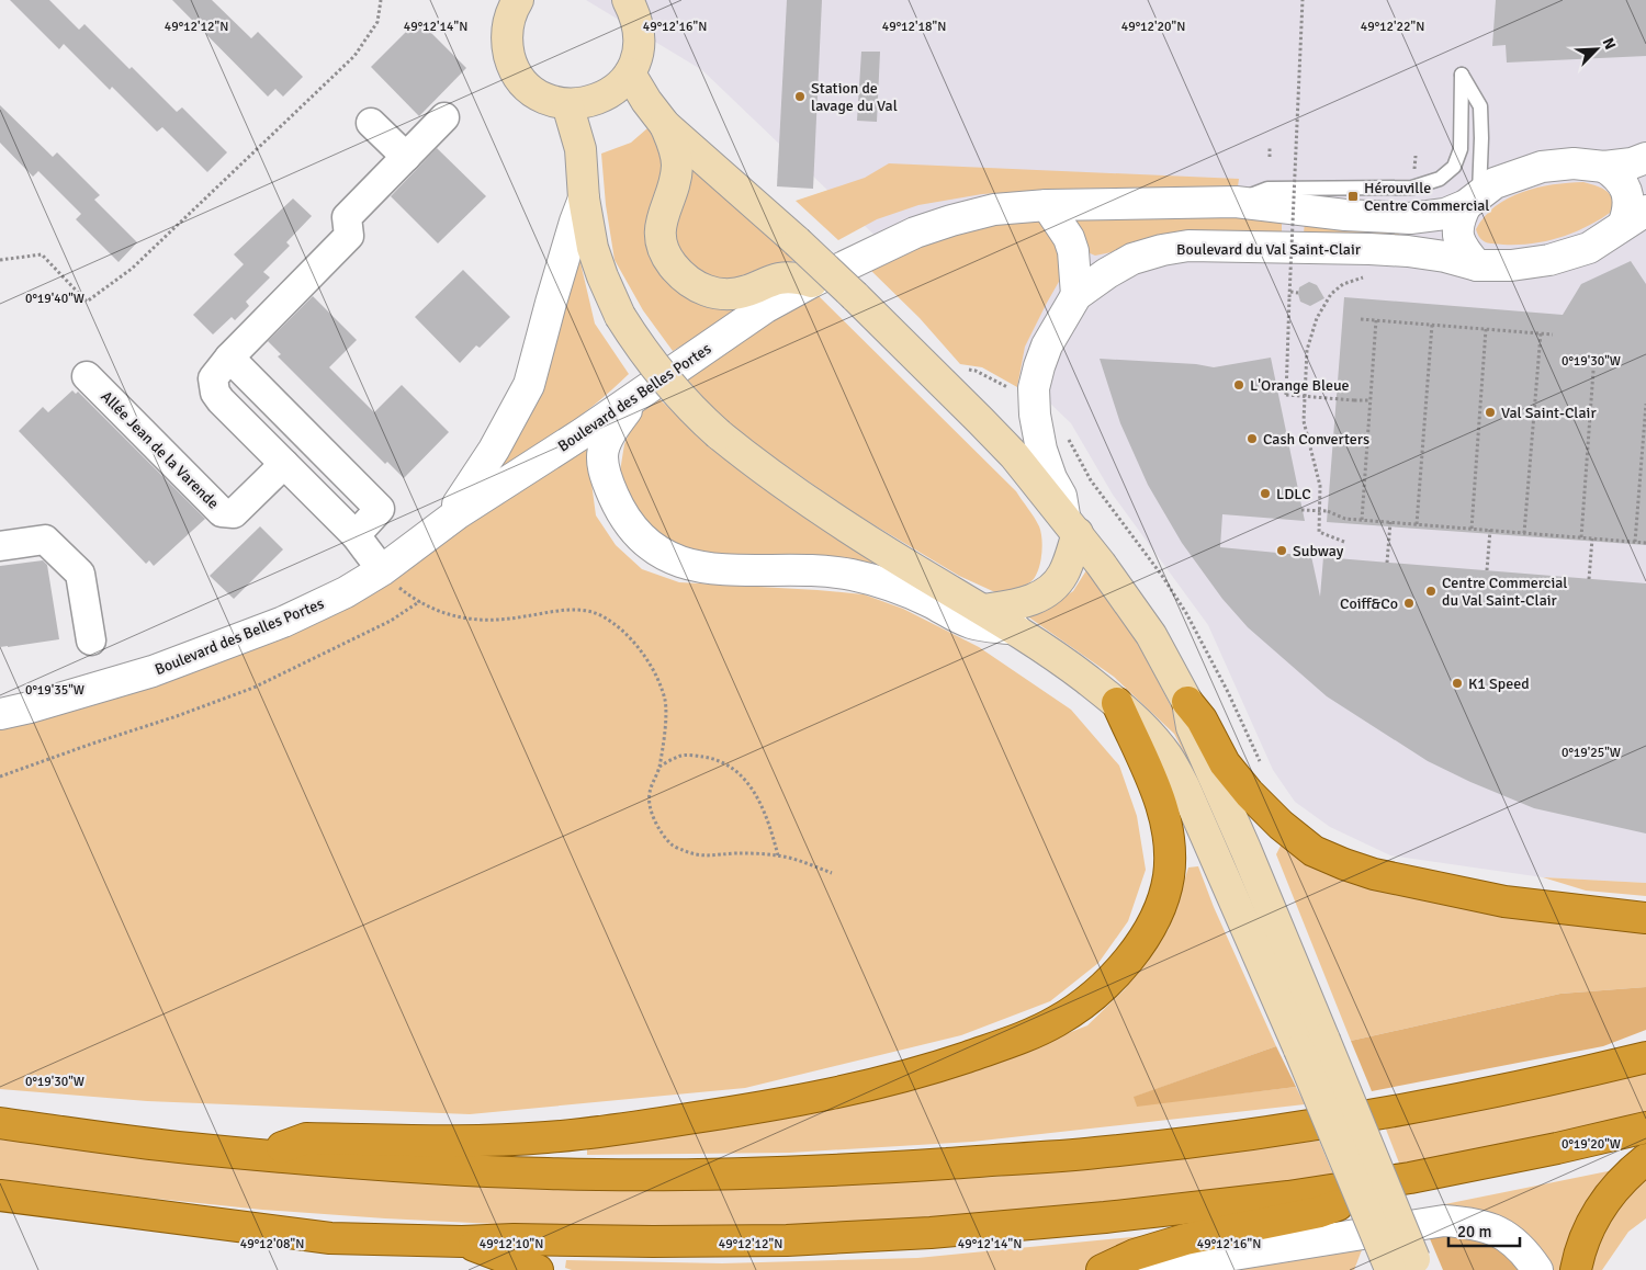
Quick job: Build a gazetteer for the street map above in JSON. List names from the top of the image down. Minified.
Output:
{"streets":{"street":["Boulevard du Val Saint-Clair","Boulevard des Belles Portes","Allée Jean de la Varende"]},"places":{"other":["Station de lavage du Val","L'Orange Bleue","Val Saint-Clair","Cash Converters","LDLC","Subway","Centre Commercial du Val Saint-Clair","Coiff&Co","K1 Speed"],"transit":["Hérouville Centre Commercial"]},"scale_bar":"20 m","north":"top right","coordinates":["49°12'12\"N","49°12'20\"N","49°12'22\"N","49°12'14\"N","49°12'16\"N","49°12'18\"N","0°19'40\"W","0°19'30\"W","0°19'35\"W","0°19'25\"W","0°19'20\"W","49°12'08\"N","49°12'10\"N"]}
